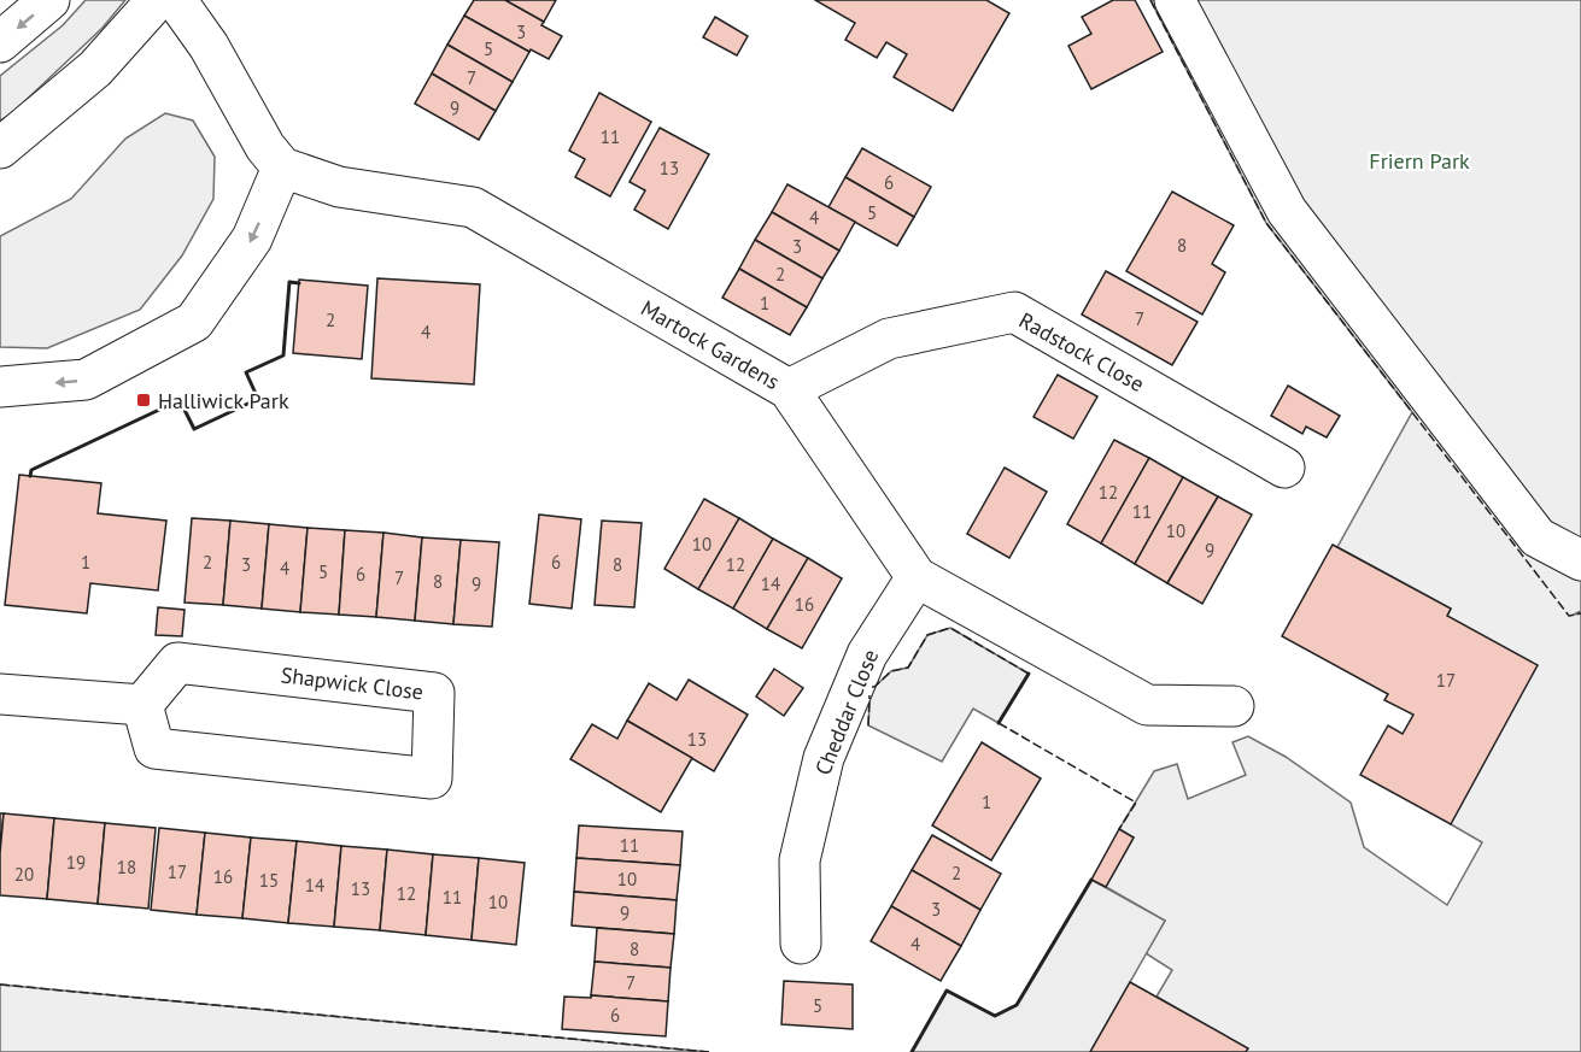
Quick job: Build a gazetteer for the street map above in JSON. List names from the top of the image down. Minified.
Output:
{"streets":{"street":["Martock Gardens","Radstock Close","Shapwick Close","Cheddar Close"]},"crossings":[["Martock Gardens","Radstock Close"],["Martock Gardens","Cheddar Close"]],"parks":["Friern Park"],"places":{"transit":["Halliwick Park"]},"house_numbers":["3","5","7","9","11","13","6","5","4","8","3","2","1","7","2","4","12","11","10","10","9","1","2","6","3","8","12","4","5","6","7","8","9","14","16","17","13","1","11","19","18","17","2","20","16","10","15","14","13","12","11","10","3","9","4","8","7","5","6"]}
